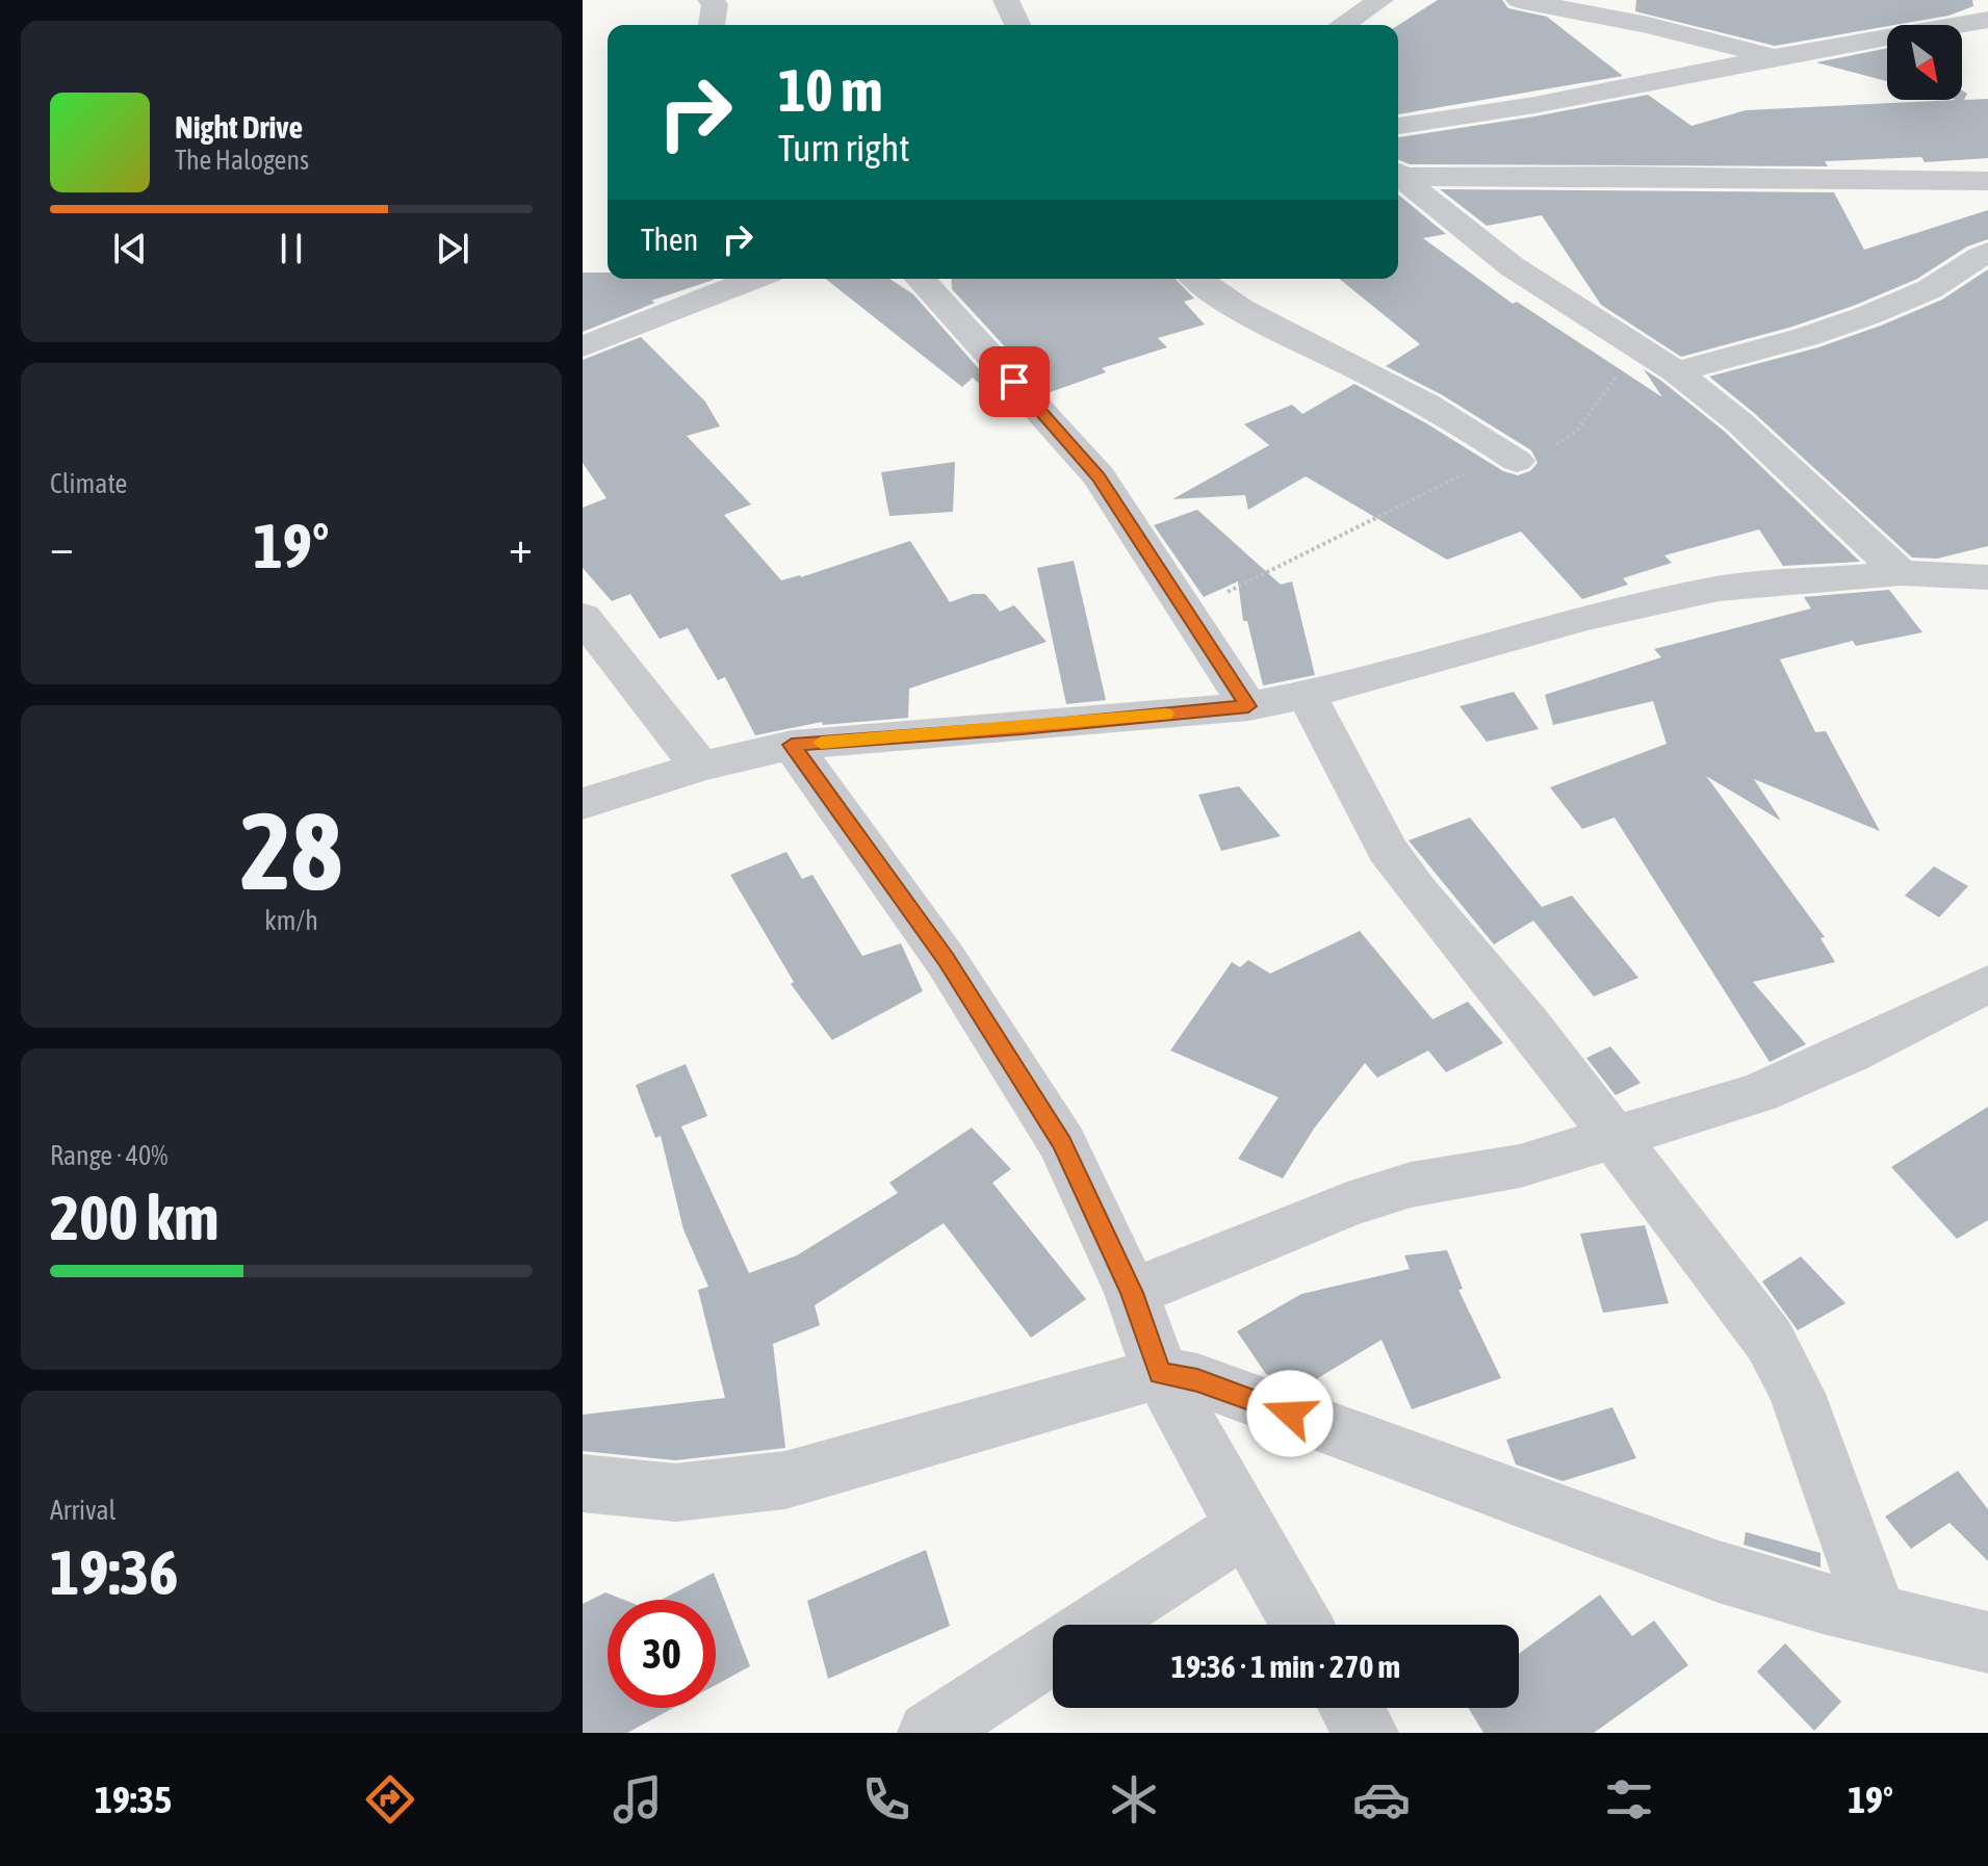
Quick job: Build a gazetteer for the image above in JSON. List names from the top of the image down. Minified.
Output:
{"north":"bottom right","page":{"turn":["10 m","Turn right"],"song":["Night Drive","The Halogens"],"then":"Then","tile":["Climate",["28","km/h"],["Range · 40%","200 km"],["Arrival","19:36"]],"heat":["−","19°","+"],"limit":"30","trip":"19:36 · 1 min · 270 m","tabs":["19:35","19°"]}}
